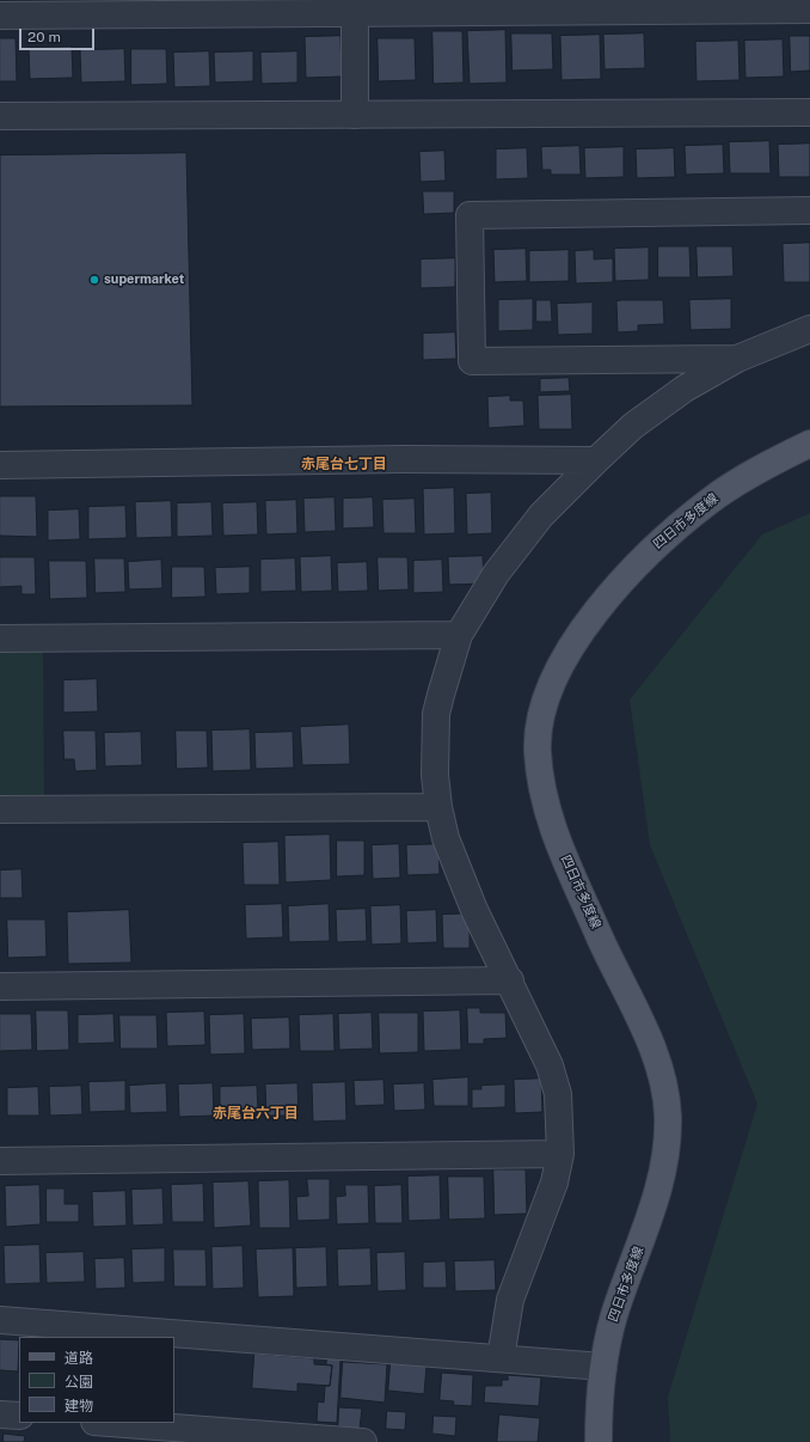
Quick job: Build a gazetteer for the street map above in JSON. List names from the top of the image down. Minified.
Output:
{"streets":{"main road":["四日市多度線"]},"districts":["赤尾台七丁目","赤尾台六丁目"],"places":["supermarket"],"legend":["道路","公園","建物"],"scale_bar":"20 m"}
